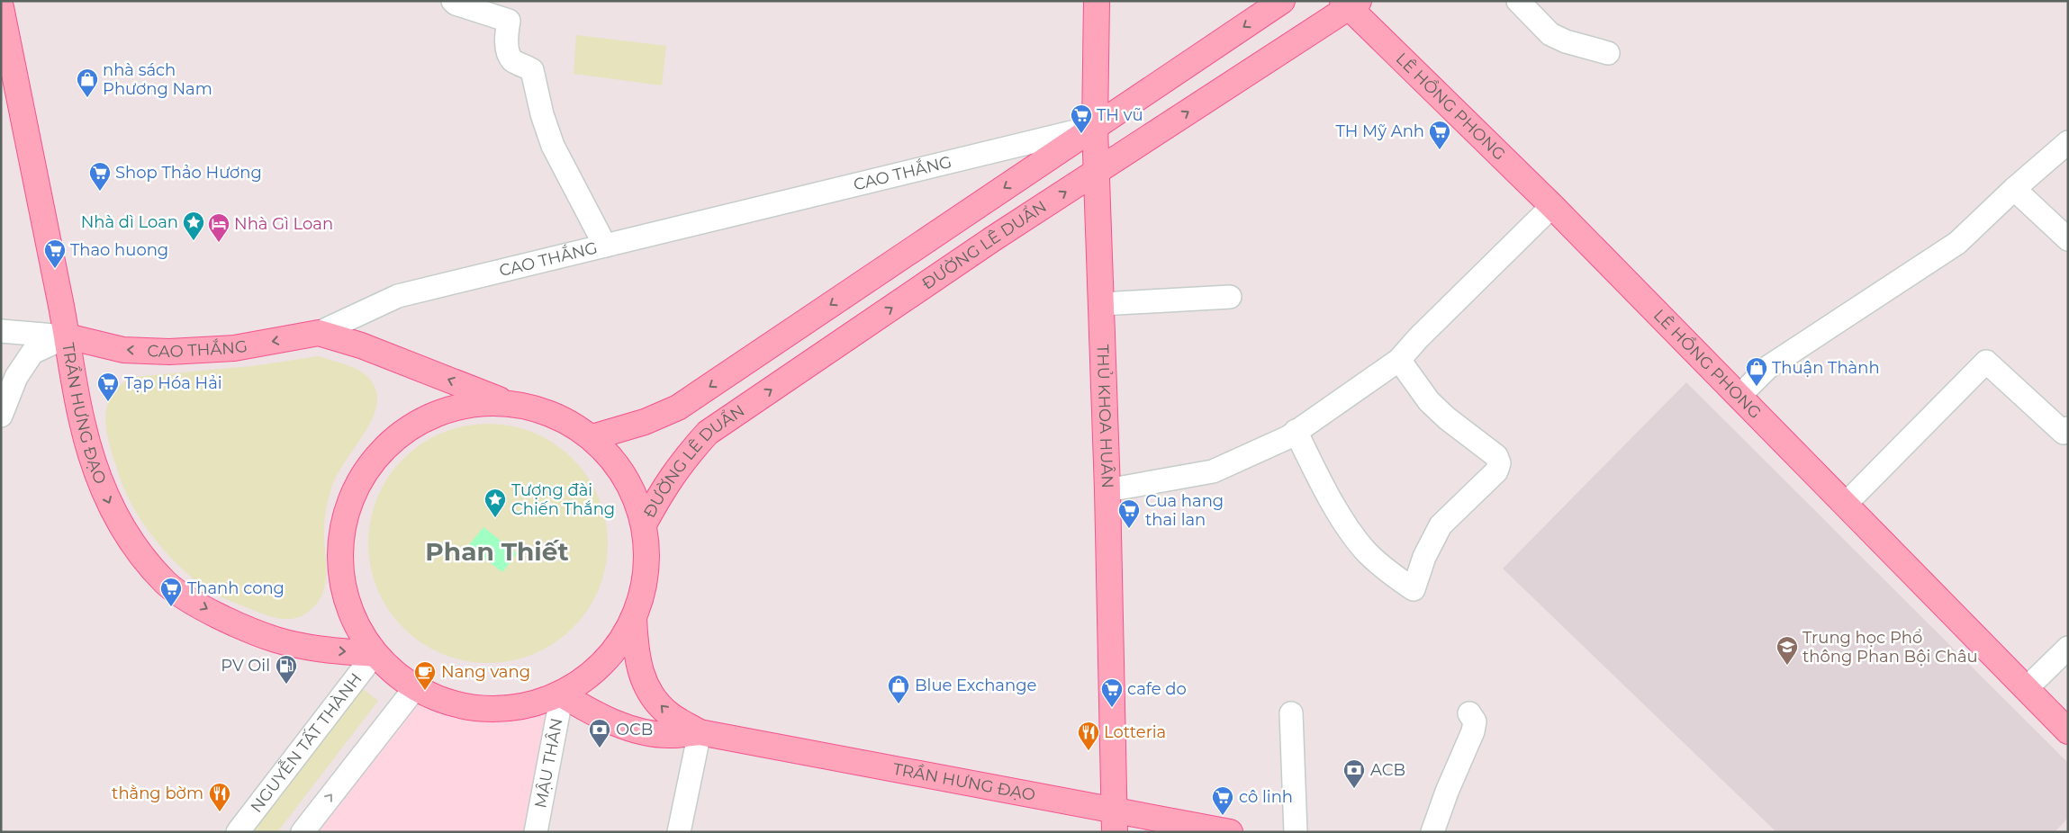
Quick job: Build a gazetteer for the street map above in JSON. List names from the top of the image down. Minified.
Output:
{"streets":{"main road":["LÊ HỒNG PHONG","CAO THẮNG","ĐƯỜNG LÊ DUẨN","TRẦN HƯNG ĐẠO","THỦ KHOA HUÂN"],"street":["NGUYỄN TẤT THÀNH","MẬU THÂN"]},"crossings":[["LÊ HỒNG PHONG","ĐƯỜNG LÊ DUẨN"],["CAO THẮNG","TRẦN HƯNG ĐẠO"],["CAO THẮNG","THỦ KHOA HUÂN"],["ĐƯỜNG LÊ DUẨN","THỦ KHOA HUÂN"],["TRẦN HƯNG ĐẠO","THỦ KHOA HUÂN"],["TRẦN HƯNG ĐẠO","NGUYỄN TẤT THÀNH"],["TRẦN HƯNG ĐẠO","MẬU THÂN"]],"districts":["Phan Thiết"],"places":{"shop":["nhà sách Phương Nam","Thuận Thành","Blue Exchange"],"supermarket":["TH vũ","TH Mỹ Anh","Shop Thảo Hương","Thao huong","Tạp Hóa Hải","Cua hang thai lan","Thanh cong","cafe do","cô linh"],"place":["Nhà dì Loan","Tượng đài Chiến Thắng"],"hotel":["Nhà Gì Loan"],"school or university":["Trung học Phổ thông Phan Bội Châu"],"fuel station":["PV Oil"],"cafe":["Nang vang"],"bank":["OCB","ACB"],"restaurant":["Lotteria","thằng bờm"]}}
